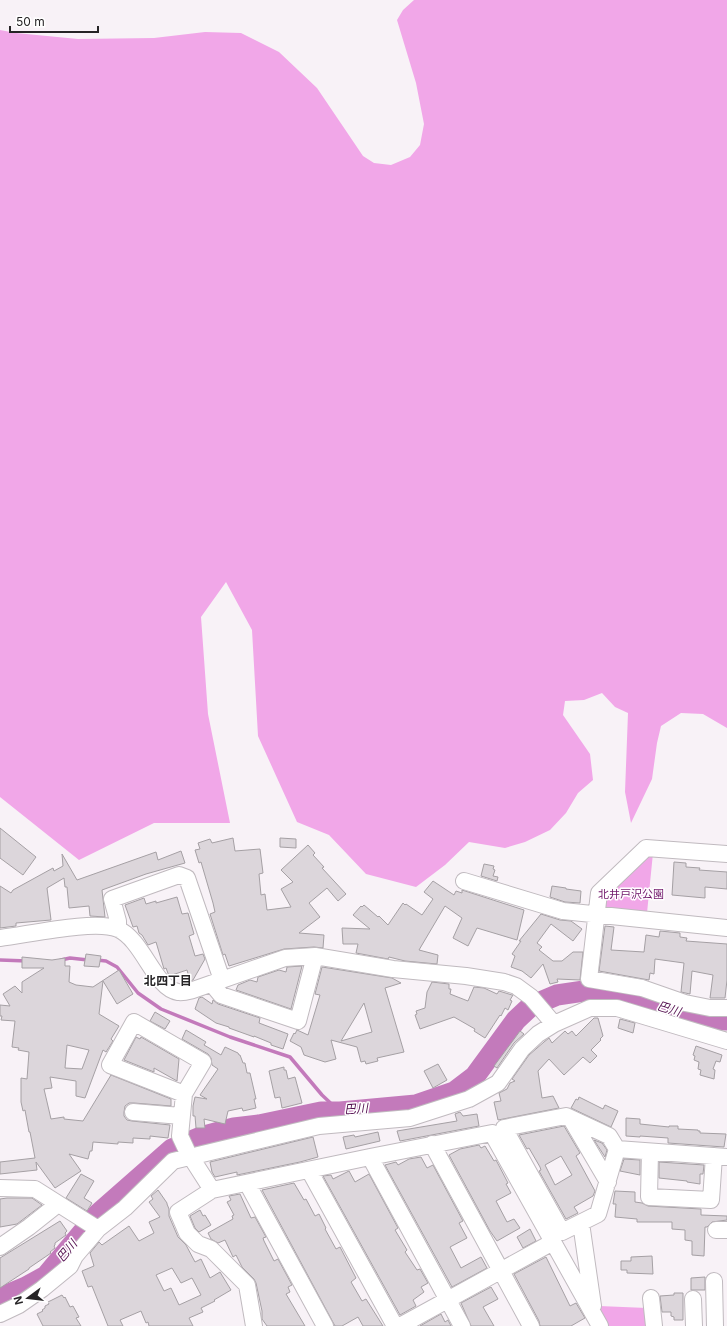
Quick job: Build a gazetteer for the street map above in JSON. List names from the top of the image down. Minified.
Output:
{"districts":["北四丁目"],"water":["巴川"],"parks":["北井戸沢公園"],"scale_bar":"50 m","north":"left"}
